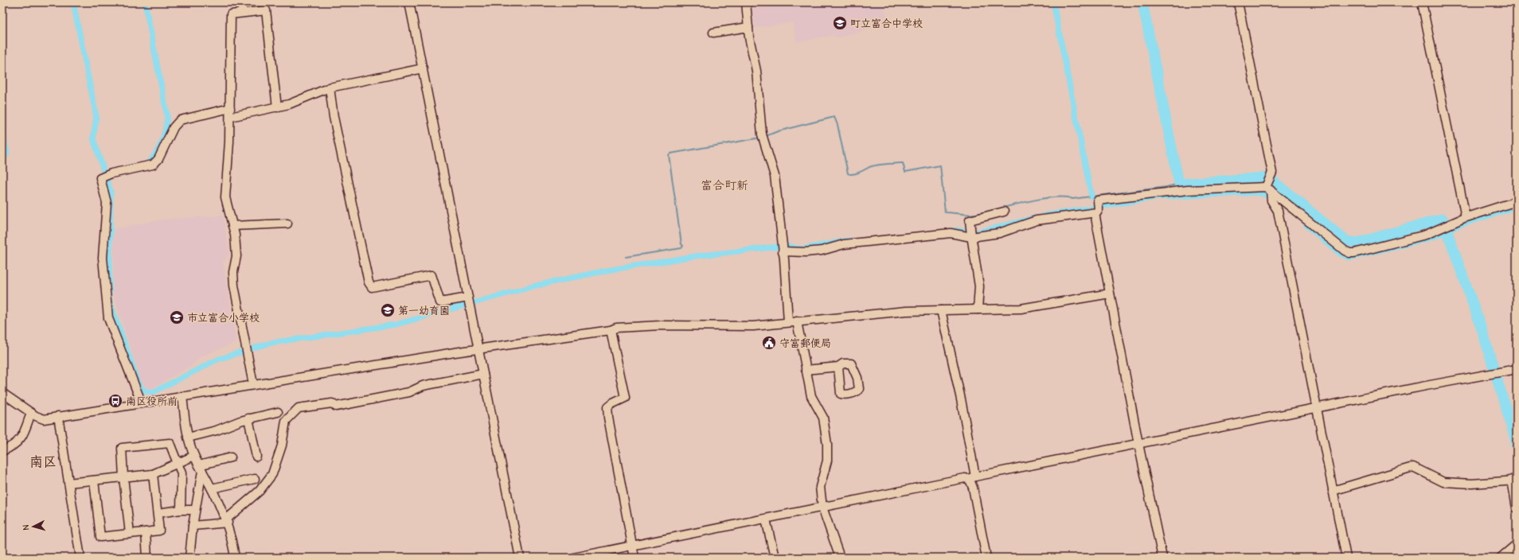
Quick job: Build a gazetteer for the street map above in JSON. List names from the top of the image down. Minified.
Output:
{"districts":["富合町新","南区"],"places":{"school or university":["町立富合中学校","第一幼育園","市立富合小学校"],"public building":["守富郵便局"],"bus stop":["南区役所前"]},"north":"left"}
